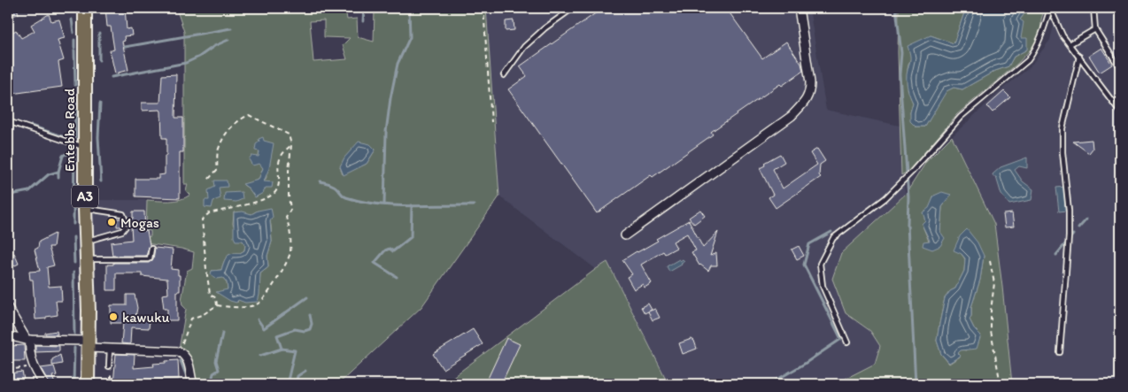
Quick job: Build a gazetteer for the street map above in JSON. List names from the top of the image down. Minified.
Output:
{"streets":{"main road":["Entebbe Road","A3"]},"places":["Mogas","kawuku"]}
